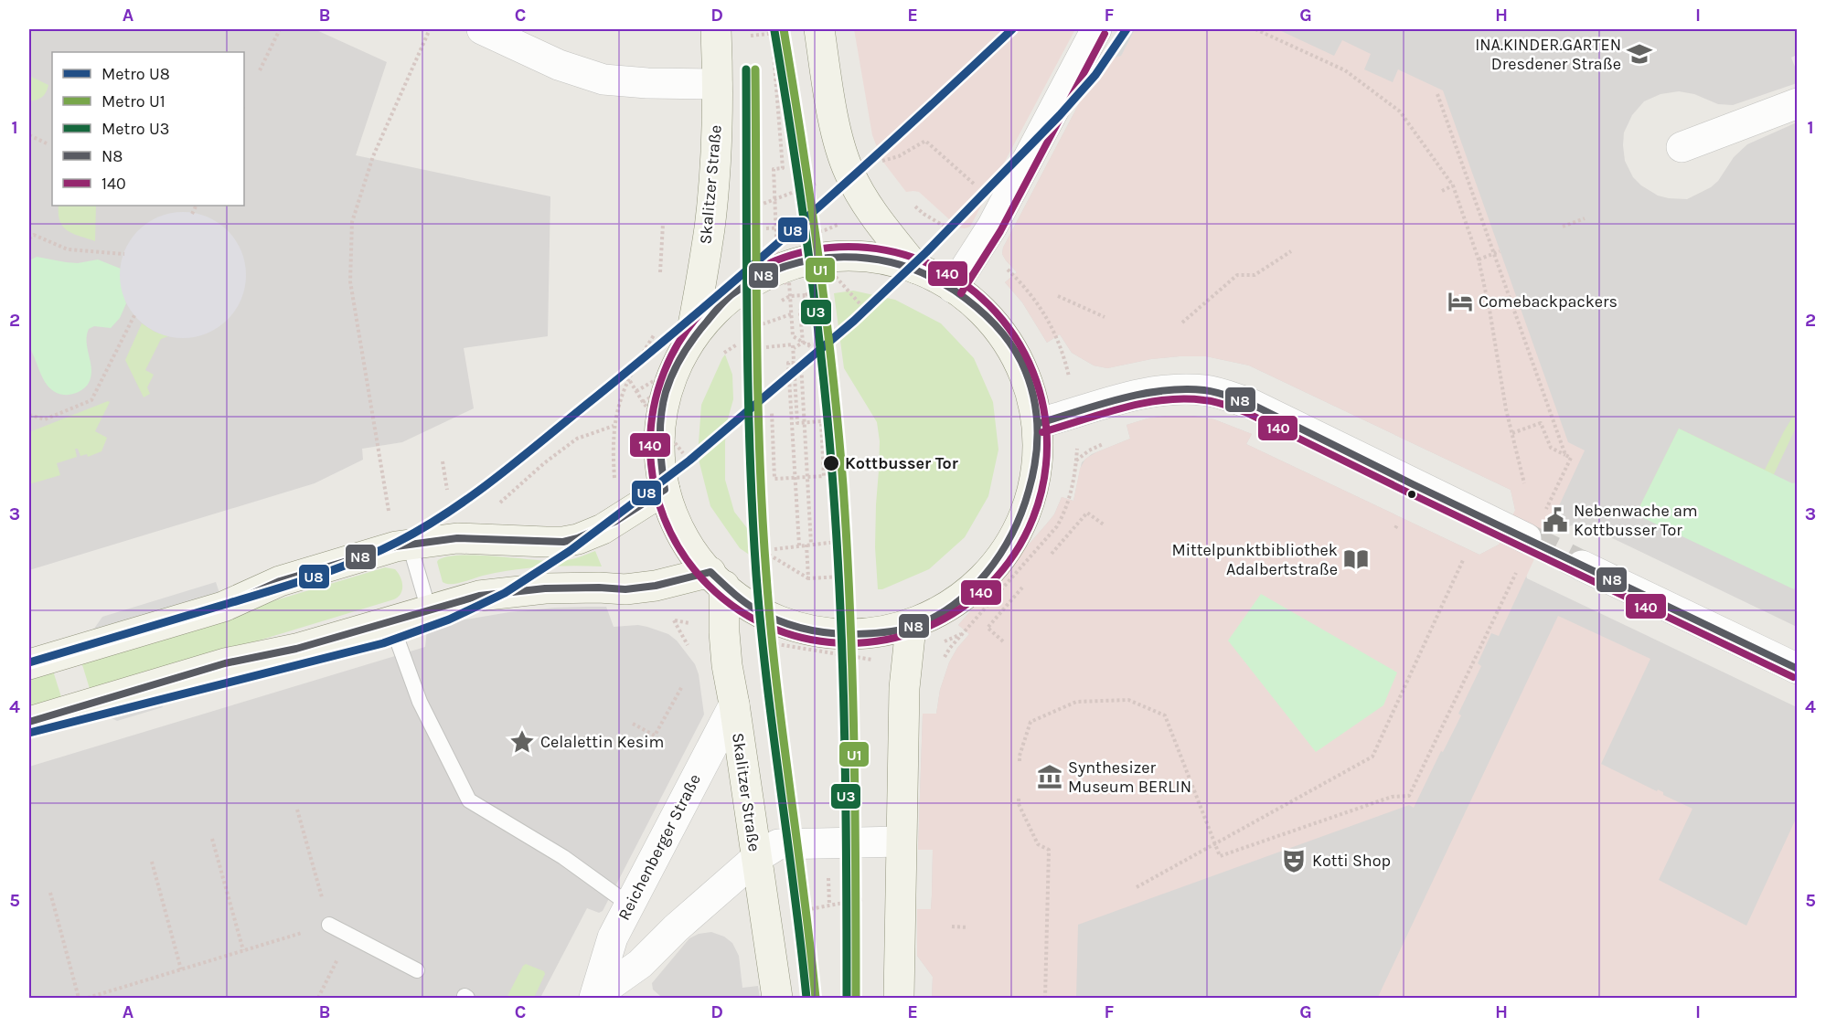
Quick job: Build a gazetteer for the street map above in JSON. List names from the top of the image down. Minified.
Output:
{"streets":{"main road":["Skalitzer Straße"],"street":["Reichenberger Straße"]},"crossings":[["Skalitzer Straße","Reichenberger Straße"]],"places":{"school or university":["INA.KINDER.GARTEN Dresdener Straße"],"hotel":["Comebackpackers"],"other":["Kottbusser Tor"],"public building":["Nebenwache am Kottbusser Tor"],"library":["Mittelpunktbibliothek Adalbertstraße"],"place":["Celalettin Kesim"],"museum":["Synthesizer Museum BERLIN"],"theatre":["Kotti Shop"]},"lines":["metro line U8","metro line U1","metro line U3","transit line 140","transit line N8"],"legend":["Metro U8","Metro U1","Metro U3","N8","140"],"grid":{"columns":["A","B","C","D","E","F","G","H","I"],"rows":["1","2","3","4","5"]}}
